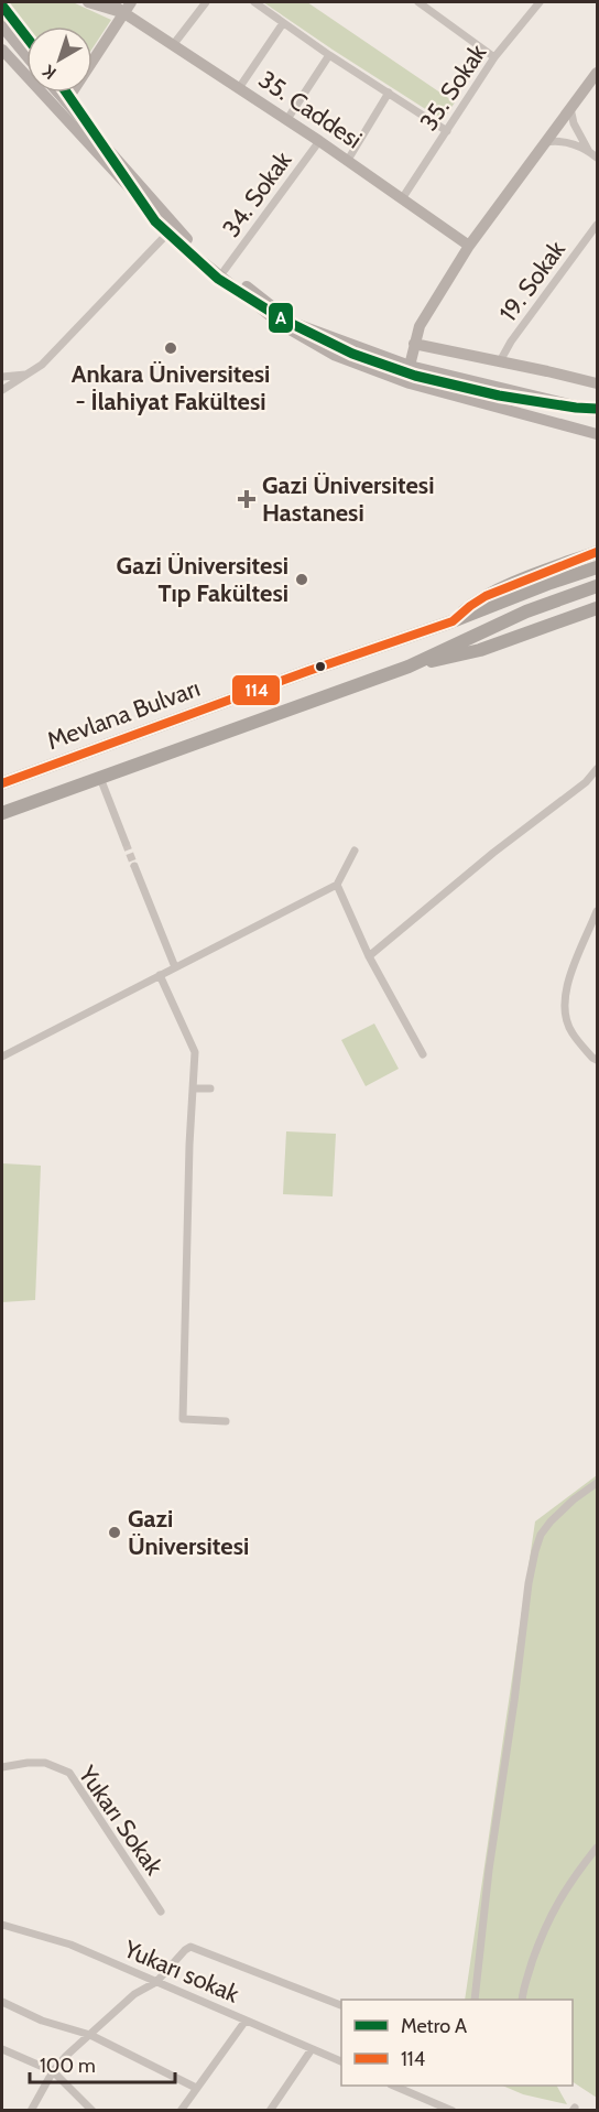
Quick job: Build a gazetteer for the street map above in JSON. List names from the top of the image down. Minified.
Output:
{"streets":{"highway":["Mevlana Bulvarı"],"street":["35. Sokak","35. Caddesi","34. Sokak","19. Sokak","Yukarı Sokak","Yukarı sokak"]},"crossings":[["35. Sokak","35. Caddesi"],["35. Caddesi","34. Sokak"]],"places":{"other":["Ankara Üniversitesi - İlahiyat Fakültesi","Gazi Üniversitesi Tıp Fakültesi","Gazi Üniversitesi"],"health":["Gazi Üniversitesi Hastanesi"]},"lines":["metro line A","transit line 114"],"legend":["Metro A","114"],"scale_bar":"100 m","north":"bottom left"}
